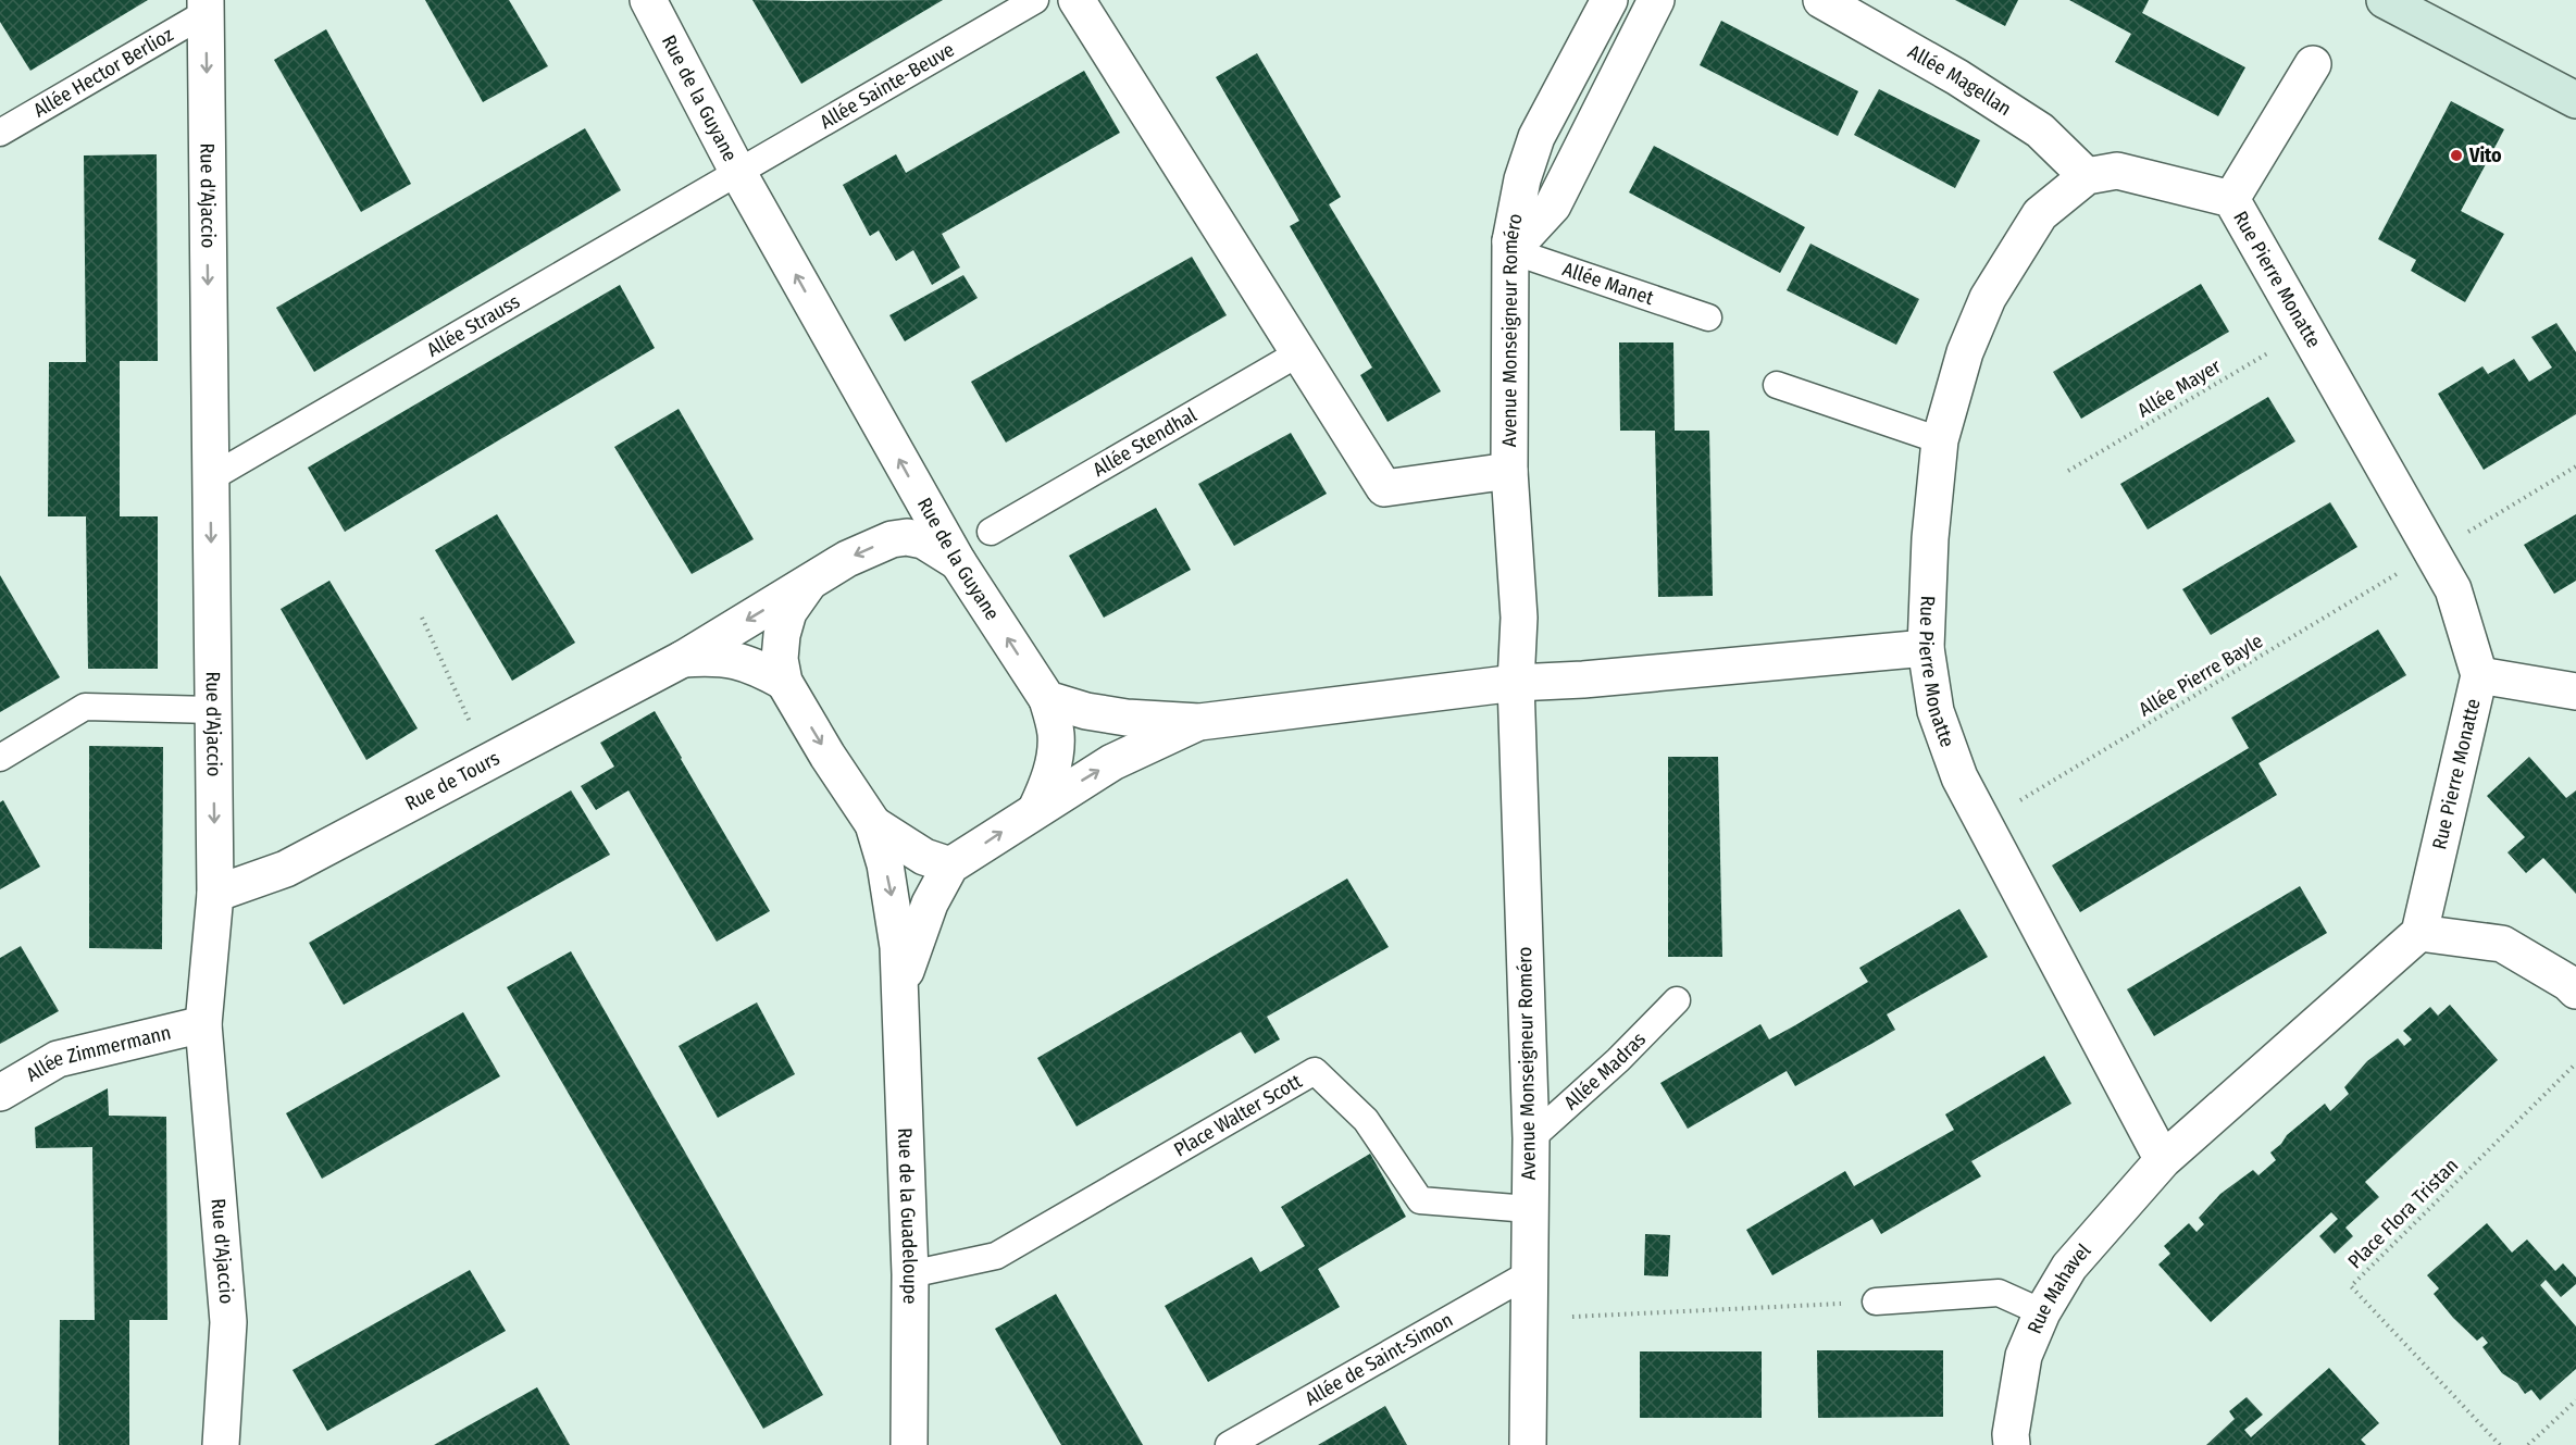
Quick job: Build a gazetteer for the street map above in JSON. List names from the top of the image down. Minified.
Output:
{"streets":{"street":["Allée Magellan","Rue de la Guyane","Rue d'Ajaccio","Rue Pierre Monatte","Avenue Monseigneur Roméro","Rue de Tours","Allée Zimmermann","Rue de la Guadeloupe","Rue Mahavel"],"lane":["Allée Hector Berlioz","Allée Sainte-Beuve","Allée Manet","Allée Strauss","Allée Stendhal","Allée Madras","Place Walter Scott","Allée de Saint-Simon"],"path":["Allée Mayer","Allée Pierre Bayle","Place Flora Tristan"]},"crossings":[["Allée Hector Berlioz","Rue d'Ajaccio"],["Allée Magellan","Rue Pierre Monatte"],["Allée Sainte-Beuve","Rue de la Guyane"],["Allée Sainte-Beuve","Allée Strauss"],["Rue de la Guyane","Allée Strauss"],["Rue de la Guyane","Rue de Tours"],["Rue d'Ajaccio","Allée Strauss"],["Rue d'Ajaccio","Rue de Tours"],["Rue d'Ajaccio","Allée Zimmermann"],["Rue Pierre Monatte","Allée Mayer"],["Rue Pierre Monatte","Allée Pierre Bayle"],["Rue Pierre Monatte","Rue Mahavel"],["Allée Manet","Avenue Monseigneur Roméro"],["Avenue Monseigneur Roméro","Allée Madras"],["Avenue Monseigneur Roméro","Place Walter Scott"],["Avenue Monseigneur Roméro","Allée de Saint-Simon"],["Rue de Tours","Rue de la Guadeloupe"],["Place Walter Scott","Rue de la Guadeloupe"]],"one_way":["Rue de la Guyane","Rue d'Ajaccio"],"places":["Vito"]}
